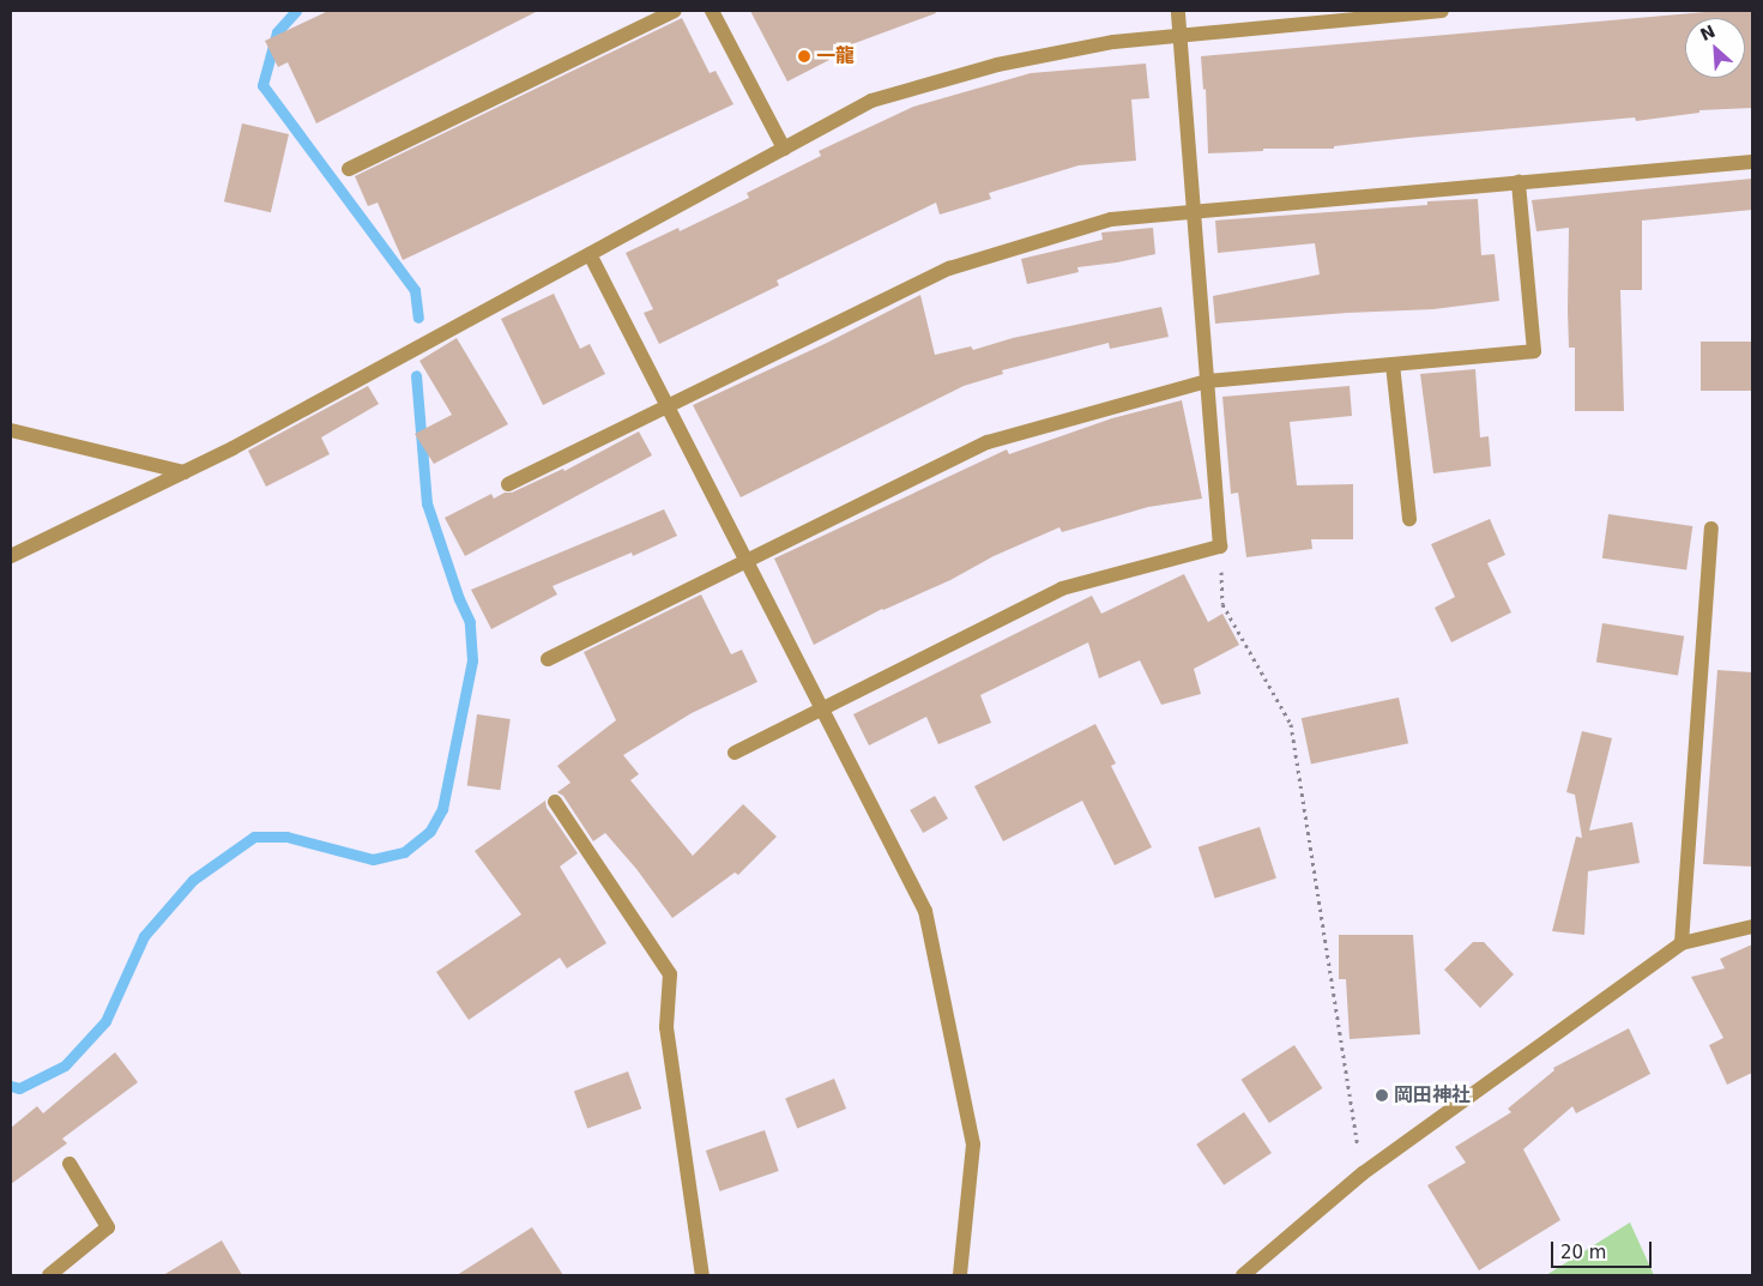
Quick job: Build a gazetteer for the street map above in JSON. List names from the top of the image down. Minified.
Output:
{"places":["一龍","岡田神社"],"scale_bar":"20 m","north":"top left"}
